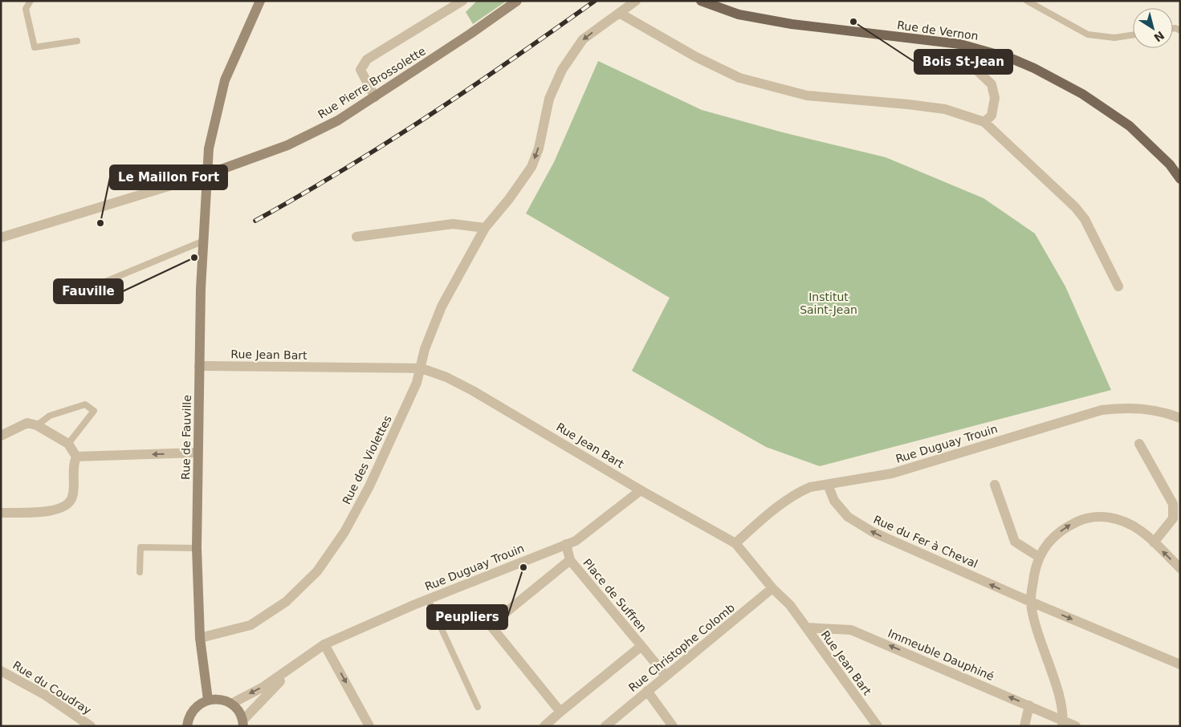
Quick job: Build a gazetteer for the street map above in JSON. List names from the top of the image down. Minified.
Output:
{"streets":{"main road":["Rue de Vernon","Rue Pierre Brossolette","Rue de Fauville"],"street":["Rue Jean Bart","Rue Duguay Trouin","Rue des Violettes","Rue du Fer à Cheval","Place de Suffren","Rue Christophe Colomb","Immeuble Dauphiné","Rue du Coudray"]},"crossings":[["Rue Pierre Brossolette","Rue de Fauville"],["Rue Jean Bart","Rue de Fauville"],["Rue Jean Bart","Rue Duguay Trouin"],["Rue Jean Bart","Rue des Violettes"],["Rue Jean Bart","Rue Christophe Colomb"],["Rue Jean Bart","Immeuble Dauphiné"],["Rue de Fauville","Rue des Violettes"],["Rue Duguay Trouin","Rue du Fer à Cheval"],["Rue Duguay Trouin","Place de Suffren"],["Place de Suffren","Rue Christophe Colomb"]],"one_way":["Immeuble Dauphiné"],"parks":["Institut Saint-Jean"],"places":["Bois St-Jean","Le Maillon Fort","Fauville","Peupliers"],"north":"bottom right"}
